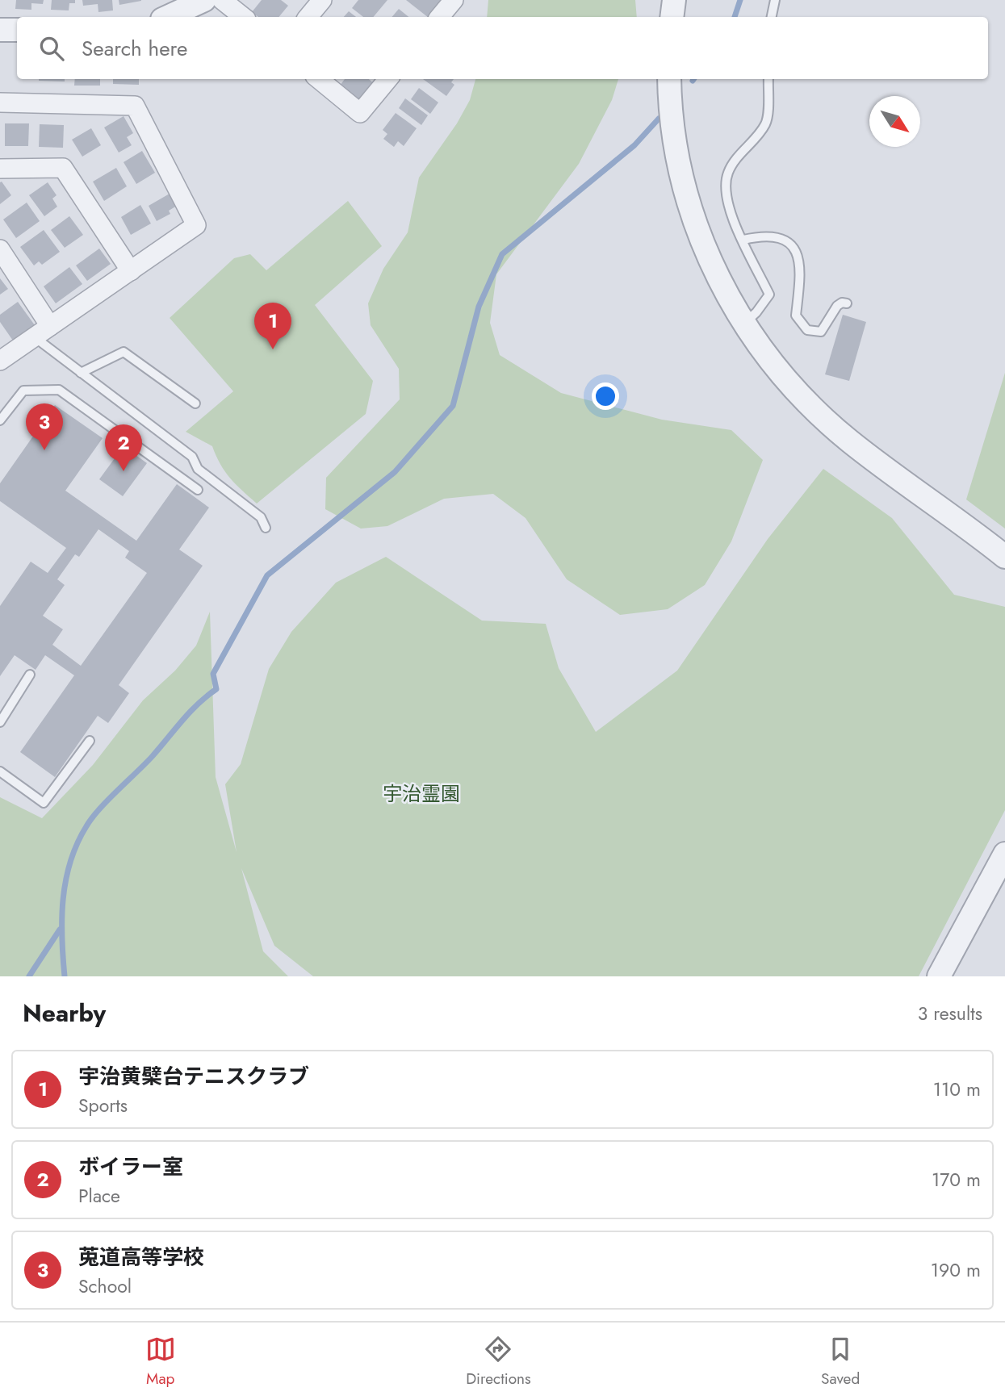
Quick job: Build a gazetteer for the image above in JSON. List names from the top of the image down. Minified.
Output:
{"parks":["宇治霊園"],"north":"bottom right","page":{"search":"Search here","pins":["1","3","2"],"heading":["Nearby","3 results"],"list":[{"mark":"1","name":"宇治黄檗台テニスクラブ","note":"Sports","value":"110 m"},{"mark":"2","name":"ボイラー室","note":"Place","value":"170 m"},{"mark":"3","name":"莵道高等学校","note":"School","value":"190 m"}],"nav":["Map","Directions","Saved"]}}
